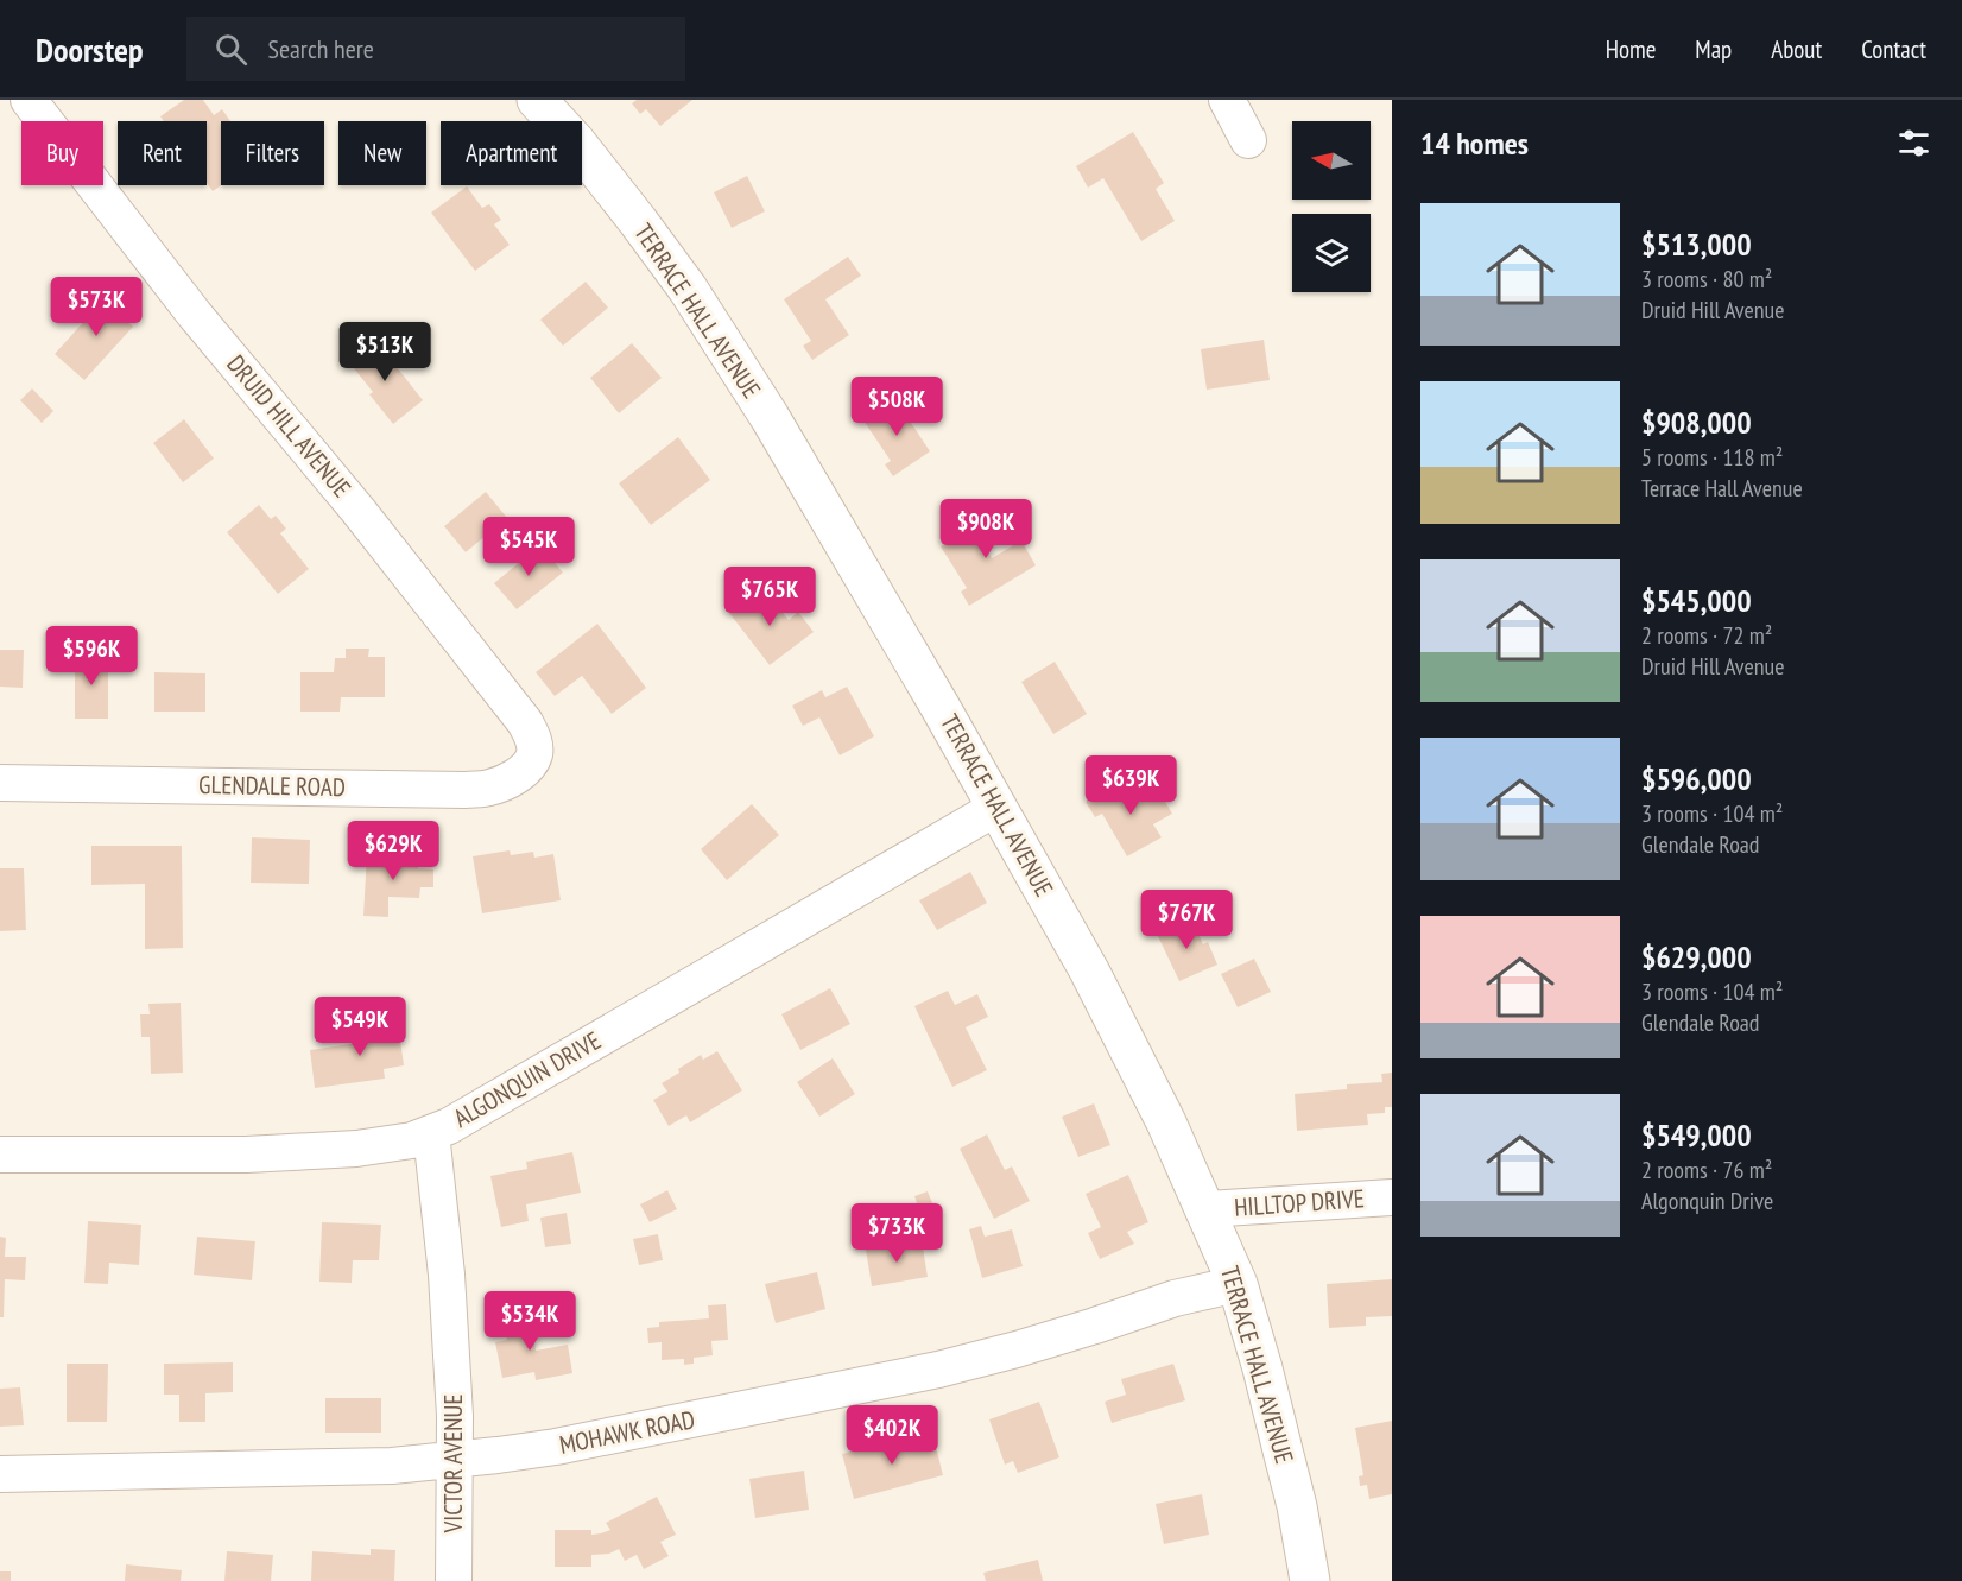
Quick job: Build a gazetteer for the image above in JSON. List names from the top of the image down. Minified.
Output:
{"streets":{"main road":["TERRACE HALL AVENUE"],"street":["DRUID HILL AVENUE","GLENDALE ROAD","ALGONQUIN DRIVE","HILLTOP DRIVE","MOHAWK ROAD","VICTOR AVENUE"]},"crossings":[["TERRACE HALL AVENUE","ALGONQUIN DRIVE"],["TERRACE HALL AVENUE","HILLTOP DRIVE"],["TERRACE HALL AVENUE","MOHAWK ROAD"],["DRUID HILL AVENUE","GLENDALE ROAD"],["ALGONQUIN DRIVE","VICTOR AVENUE"],["MOHAWK ROAD","VICTOR AVENUE"]],"north":"left","page":{"header":"Doorstep","search":"Search here","nav":["Home","Map","About","Contact"],"heading":"14 homes","chip":["Buy","Rent","Filters","New","Apartment"],"list":[{"name":"$513,000","note":"3 rooms · 80 m² · Druid Hill Avenue"},{"name":"$908,000","note":"5 rooms · 118 m² · Terrace Hall Avenue"},{"name":"$545,000","note":"2 rooms · 72 m² · Druid Hill Avenue"},{"name":"$596,000","note":"3 rooms · 104 m² · Glendale Road"},{"name":"$629,000","note":"3 rooms · 104 m² · Glendale Road"},{"name":"$549,000","note":"2 rooms · 76 m² · Algonquin Drive"}],"price":["$573K","$513K","$508K","$908K","$545K","$765K","$596K","$639K","$629K","$767K","$549K","$733K","$534K","$402K"]}}
